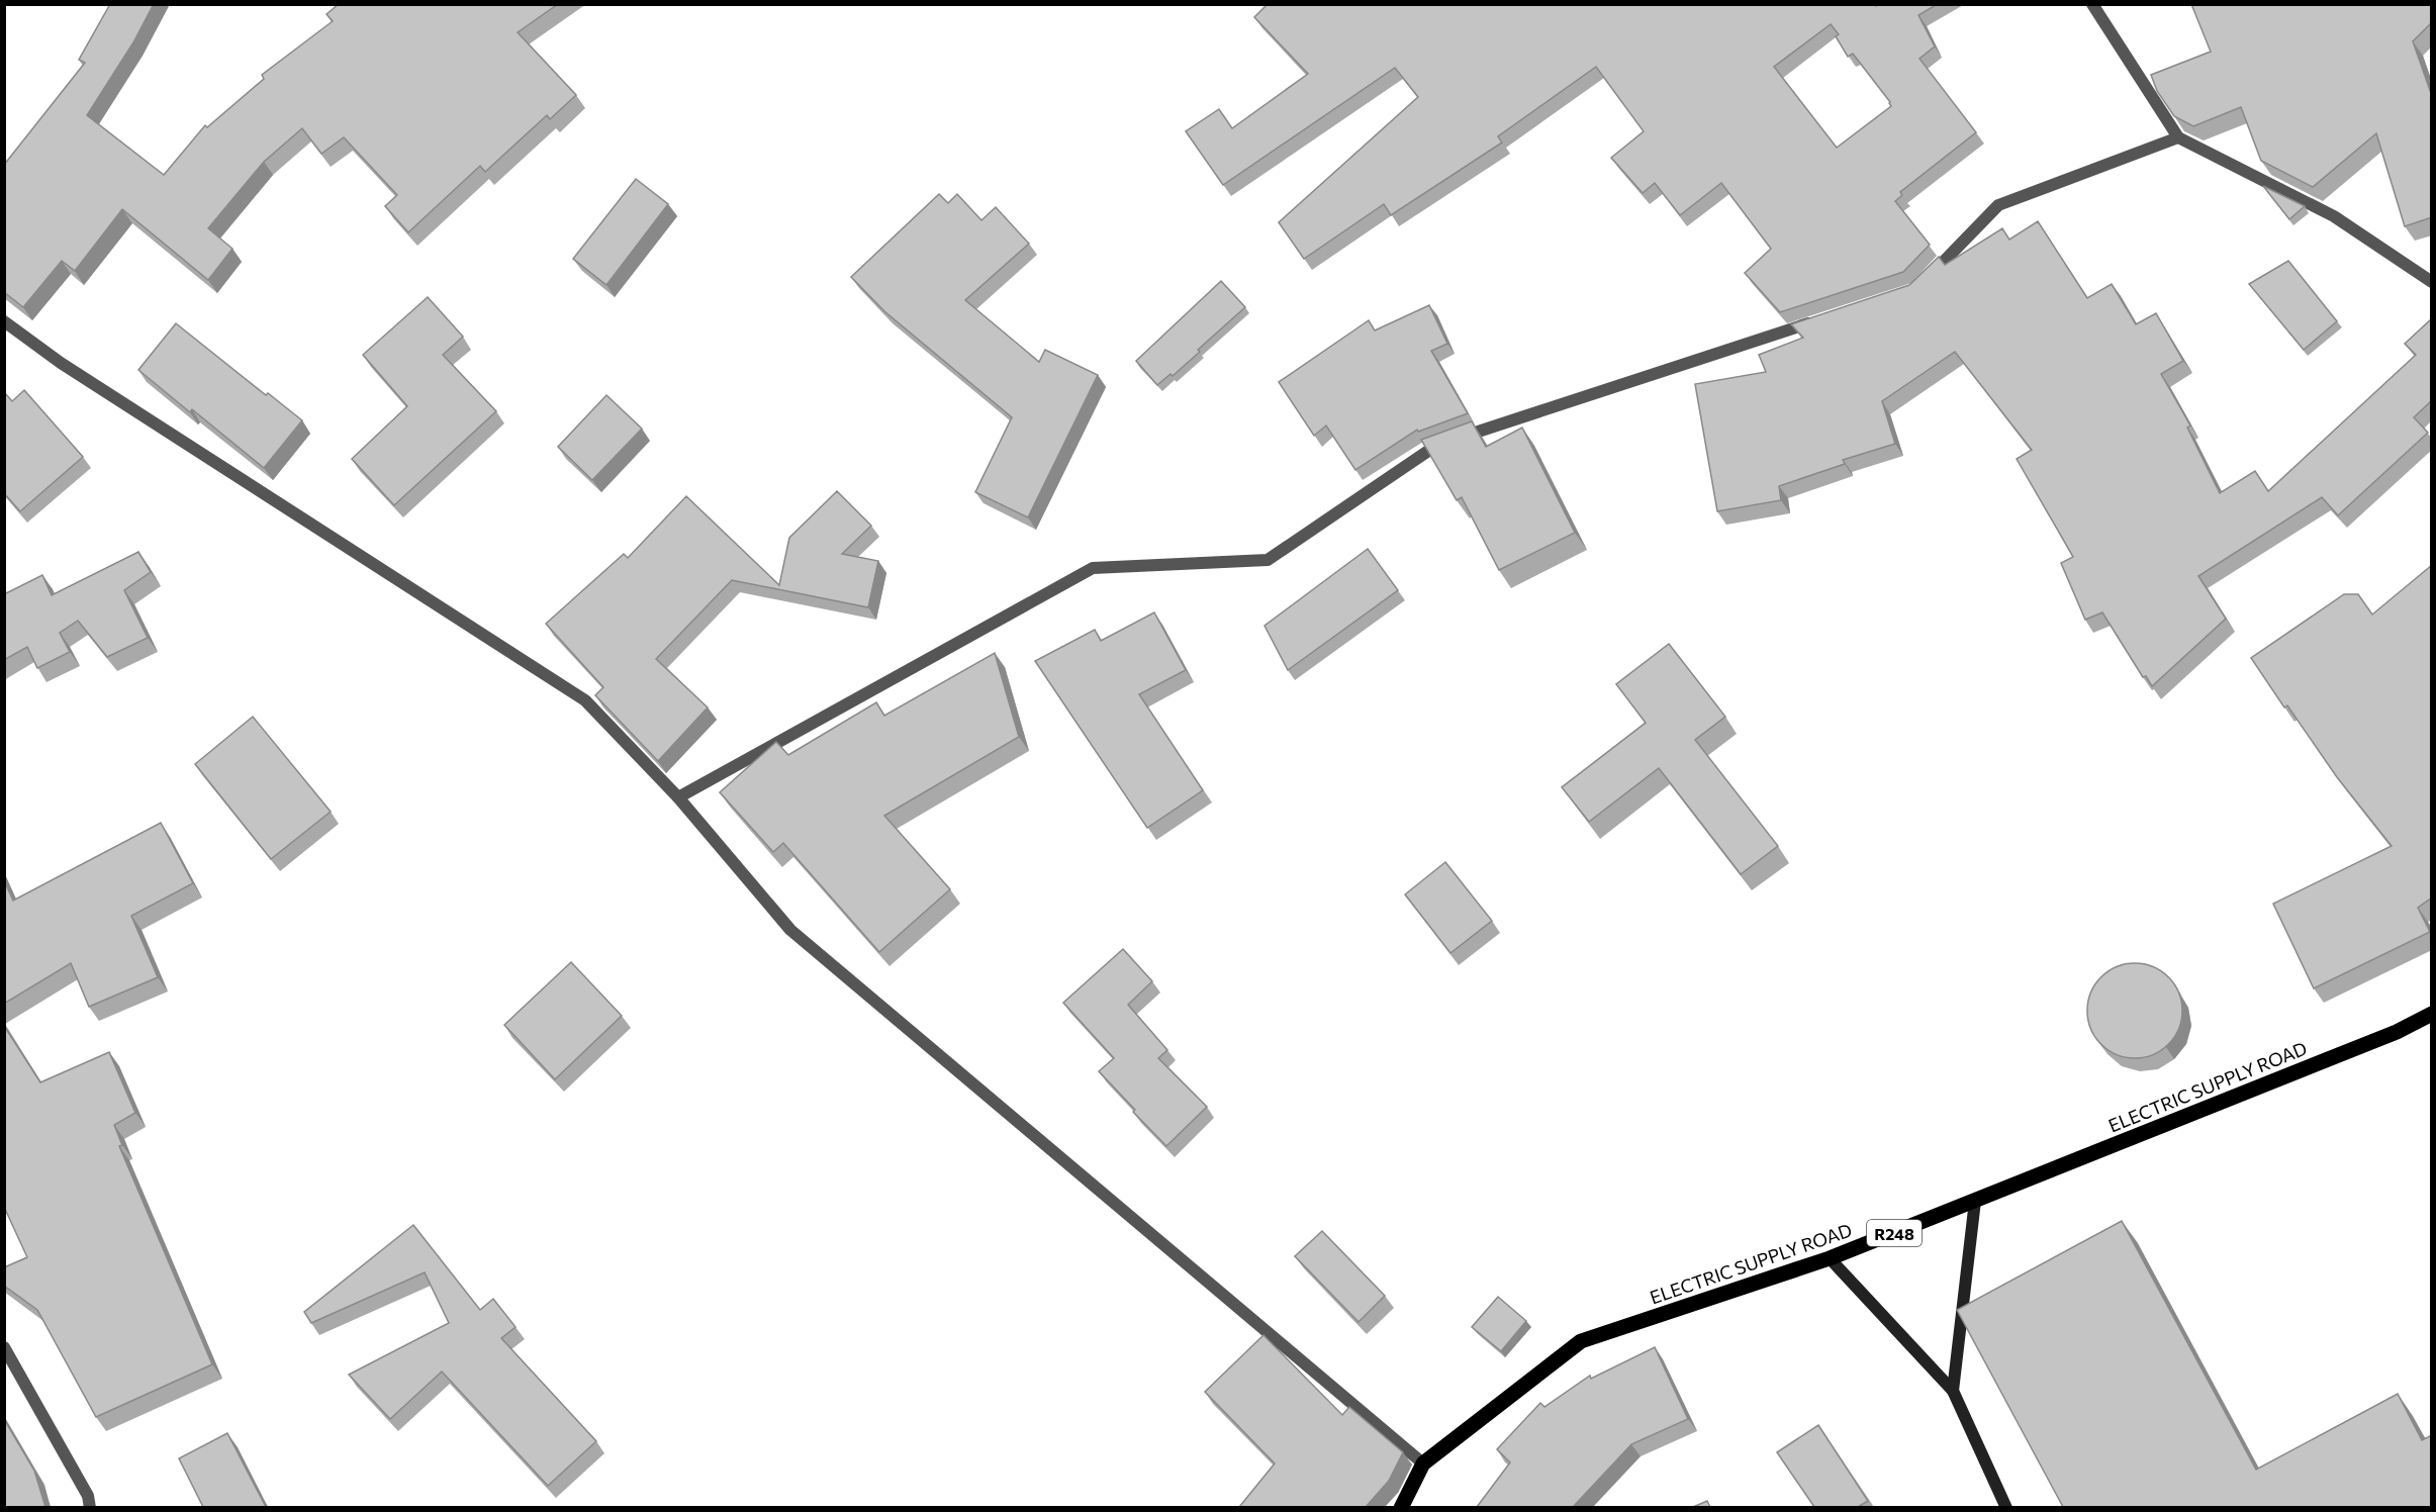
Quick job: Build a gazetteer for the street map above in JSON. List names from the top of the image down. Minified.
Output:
{"streets":{"main road":["ELECTRIC SUPPLY ROAD","R248"]}}
